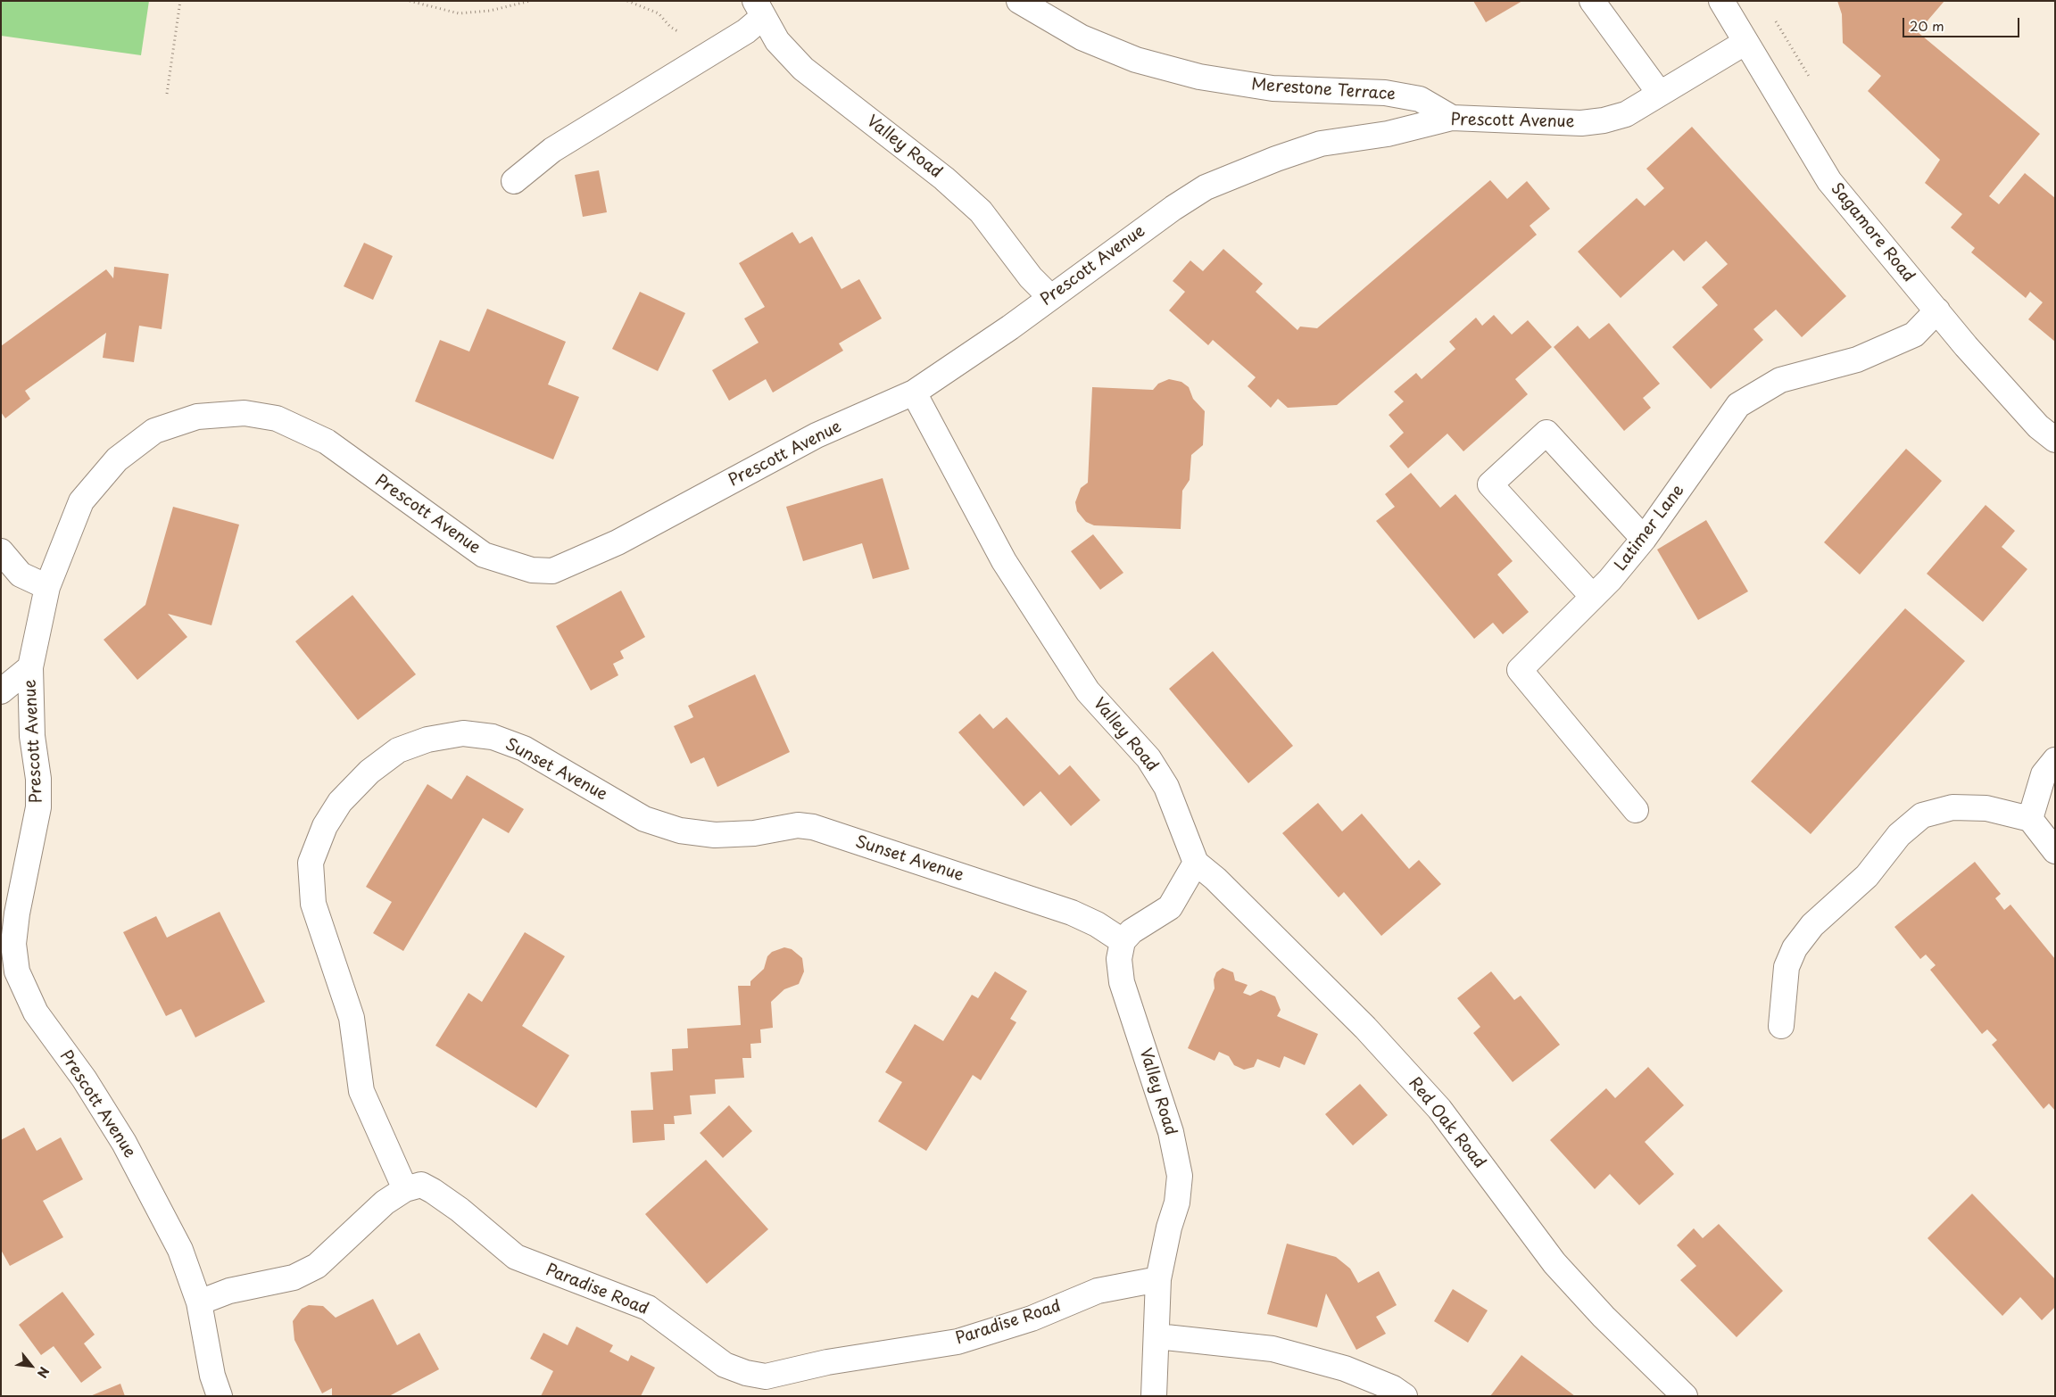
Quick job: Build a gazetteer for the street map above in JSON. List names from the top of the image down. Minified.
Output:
{"streets":{"street":["Merestone Terrace","Prescott Avenue","Valley Road","Sagamore Road","Latimer Lane","Sunset Avenue","Red Oak Road","Paradise Road"]},"crossings":[["Merestone Terrace","Prescott Avenue"],["Prescott Avenue","Valley Road"],["Prescott Avenue","Sagamore Road"],["Prescott Avenue","Paradise Road"],["Valley Road","Sunset Avenue"],["Valley Road","Red Oak Road"],["Valley Road","Paradise Road"],["Sagamore Road","Latimer Lane"],["Sunset Avenue","Paradise Road"]],"scale_bar":"20 m","north":"bottom right"}
